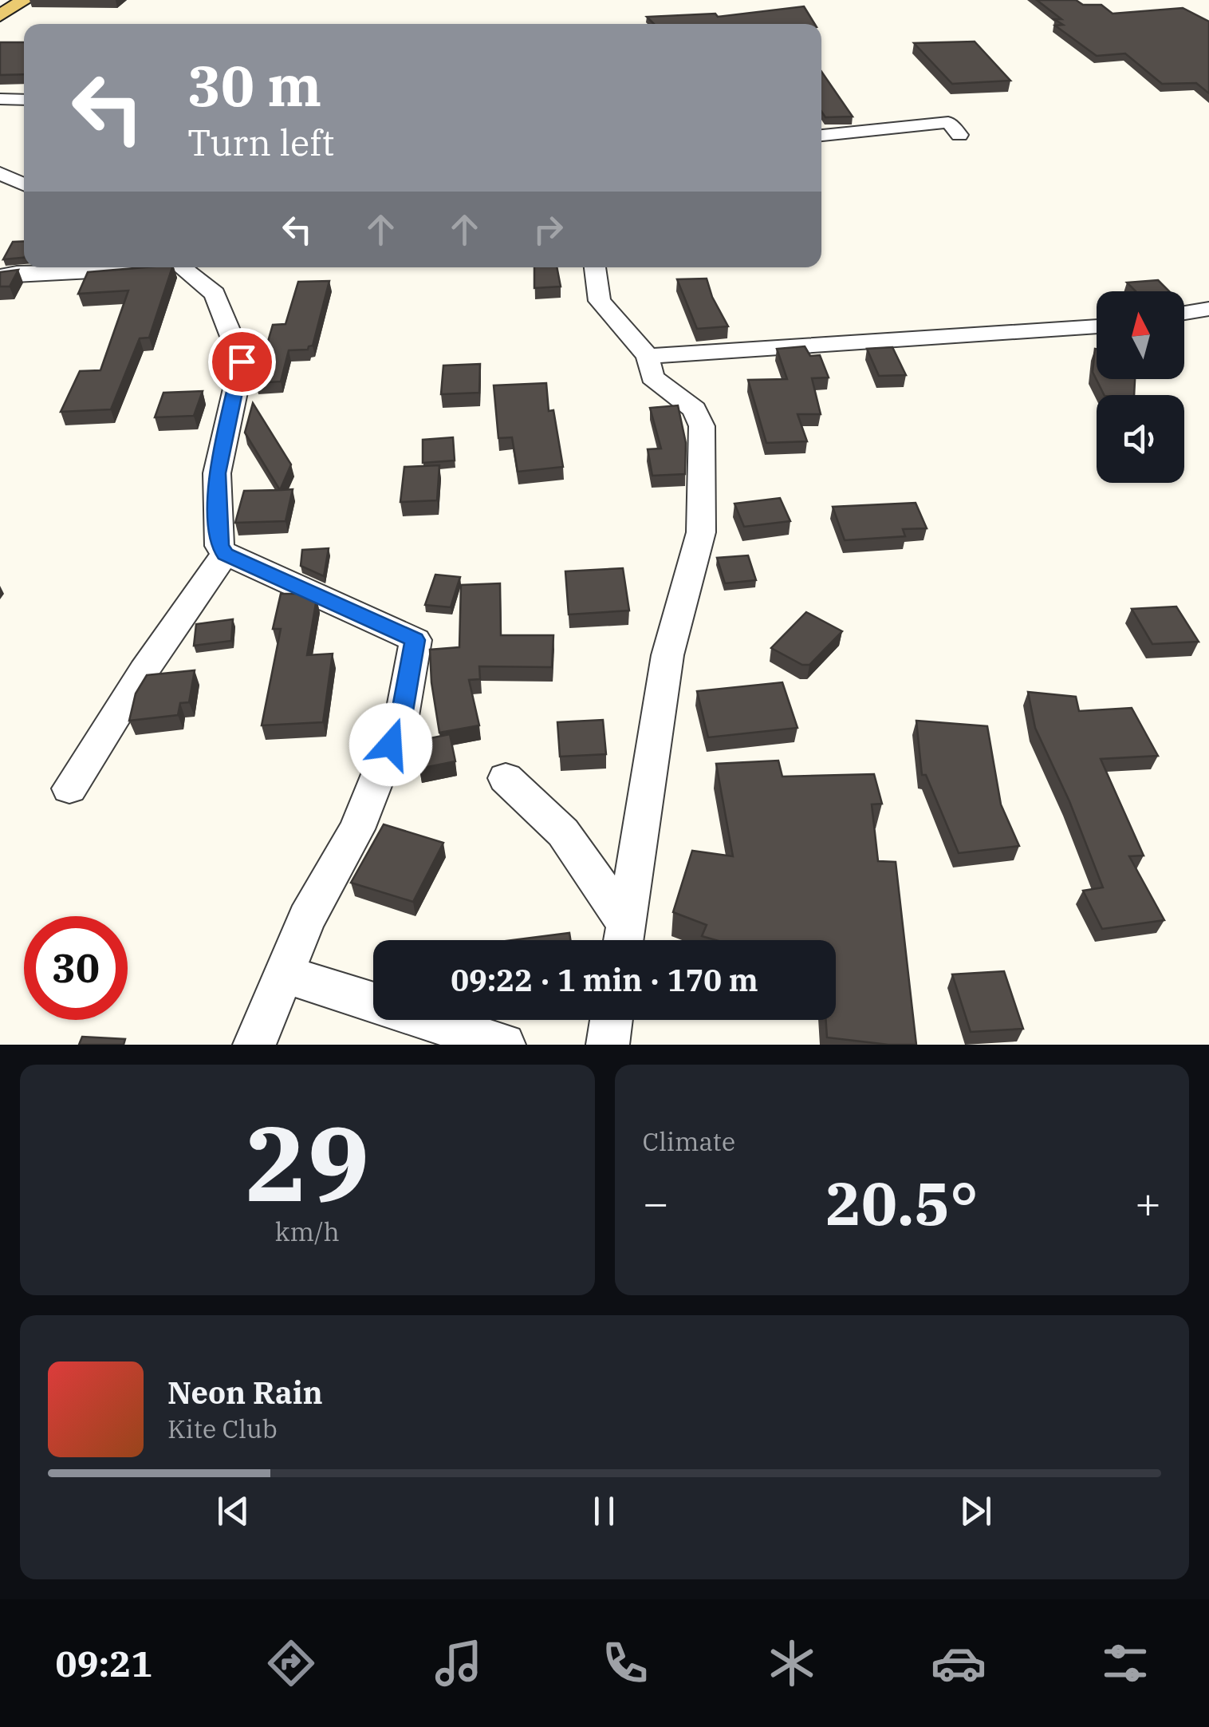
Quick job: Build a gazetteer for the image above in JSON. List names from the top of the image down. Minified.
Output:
{"north":"top","page":{"turn":["30 m","Turn left"],"limit":"30","trip":"09:22 · 1 min · 170 m","tile":[["29","km/h"],"Climate"],"heat":["−","20.5°","+"],"song":["Neon Rain","Kite Club"],"tabs":"09:21"}}
